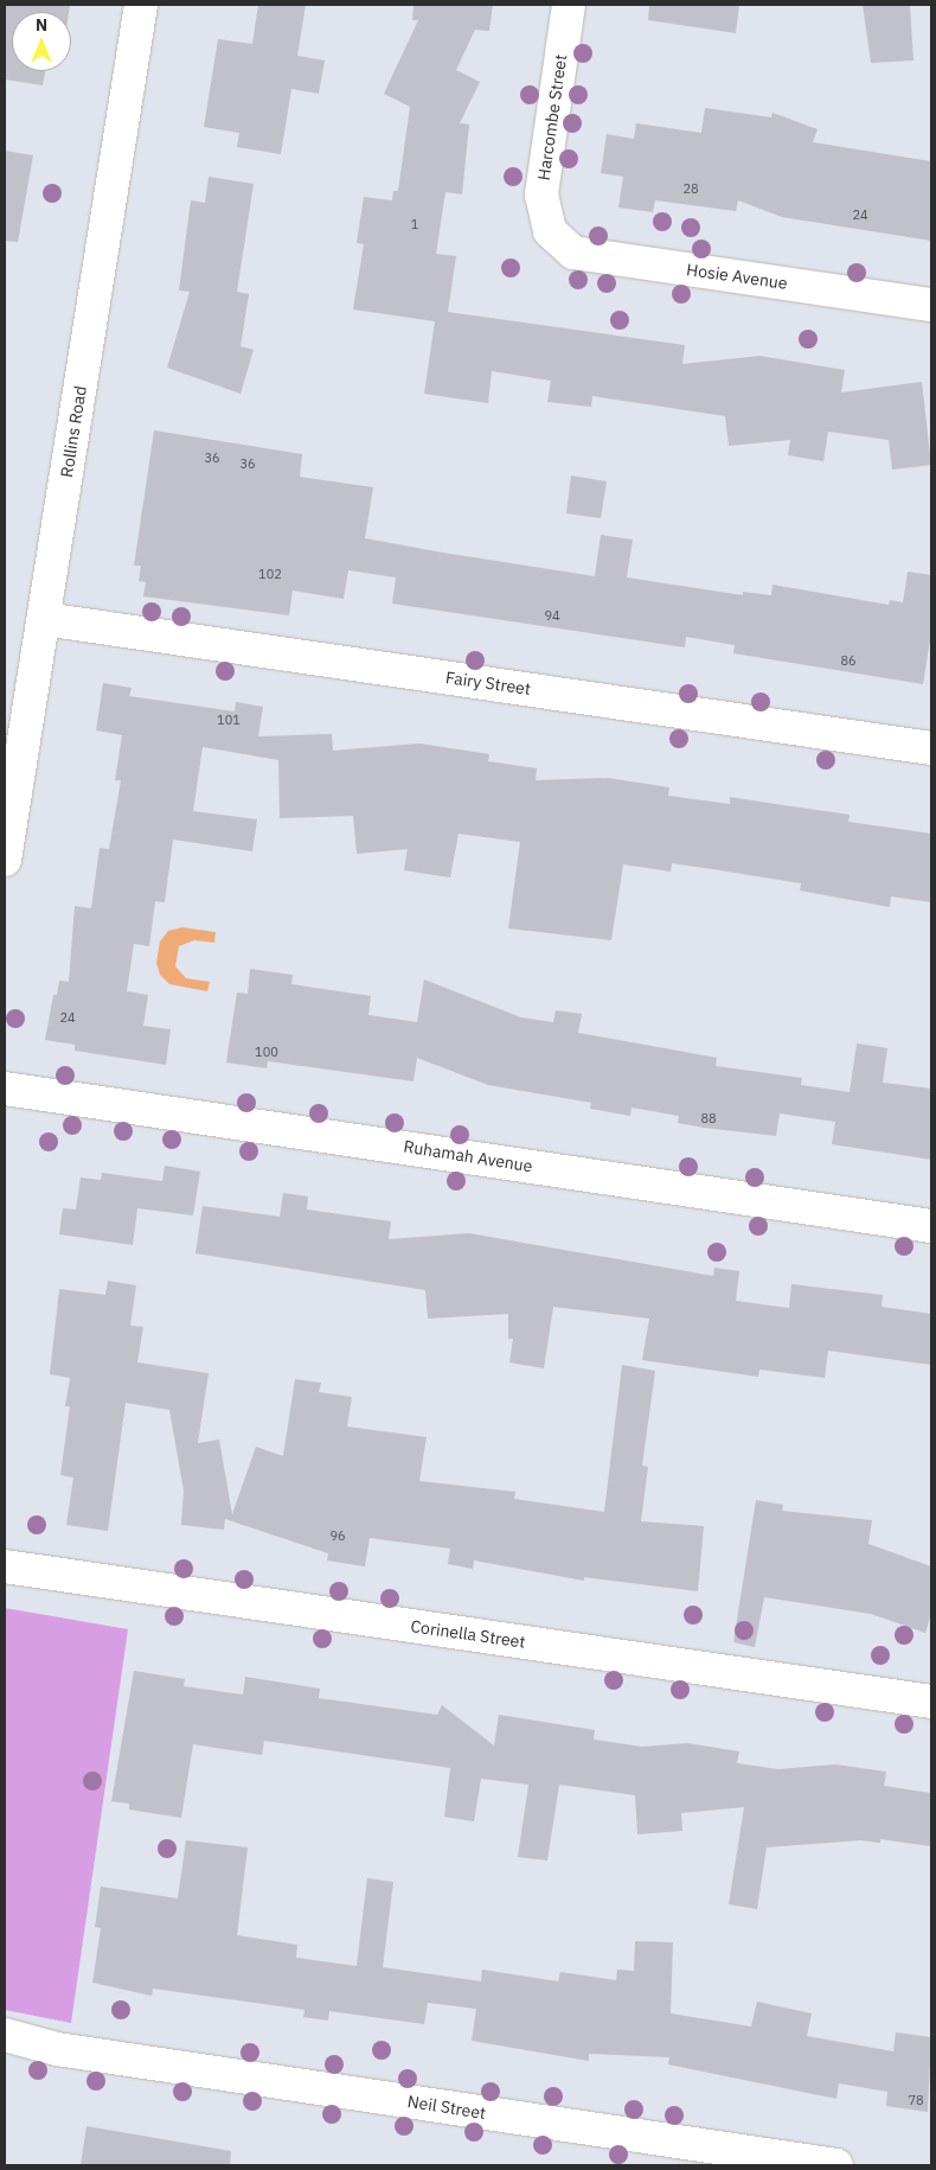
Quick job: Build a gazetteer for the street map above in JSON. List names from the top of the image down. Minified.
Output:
{"streets":{"street":["Harcombe Street","Hosie Avenue","Rollins Road","Fairy Street","Ruhamah Avenue","Corinella Street","Neil Street"]},"crossings":[["Harcombe Street","Hosie Avenue"],["Rollins Road","Fairy Street"]],"house_numbers":["28","24","1","36","36","102","94","86","101","24","100","88","96","78"],"north":"top"}
